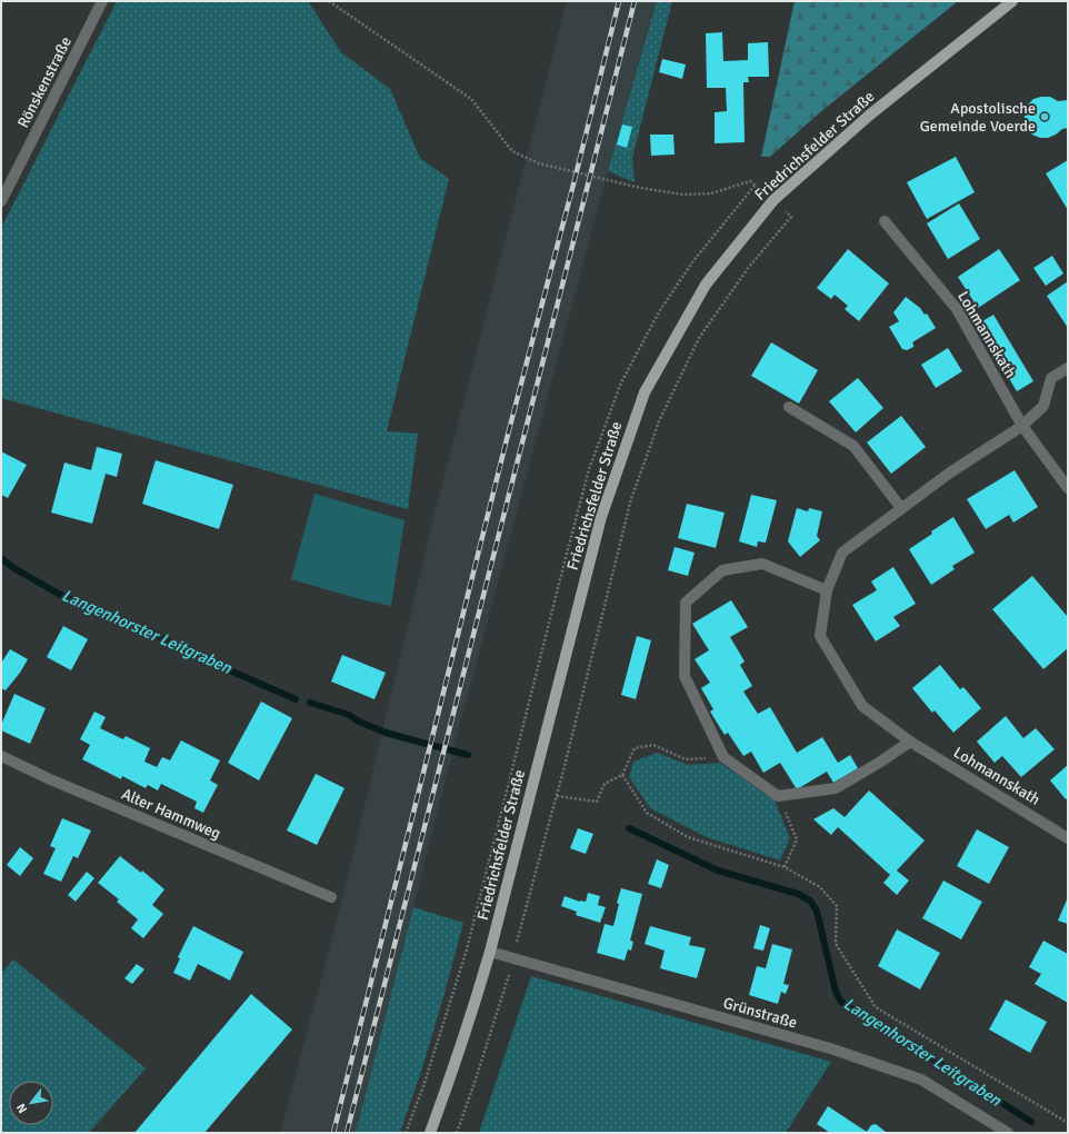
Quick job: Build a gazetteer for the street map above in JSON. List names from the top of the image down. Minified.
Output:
{"streets":{"main road":["Friedrichsfelder Straße"],"street":["Rönskenstraße","Lohmannskath","Alter Hammweg","Grünstraße"]},"crossings":[["Friedrichsfelder Straße","Grünstraße"]],"water":["Langenhorster Leitgraben"],"places":["Apostolische Gemeinde Voerde"],"north":"bottom left"}
